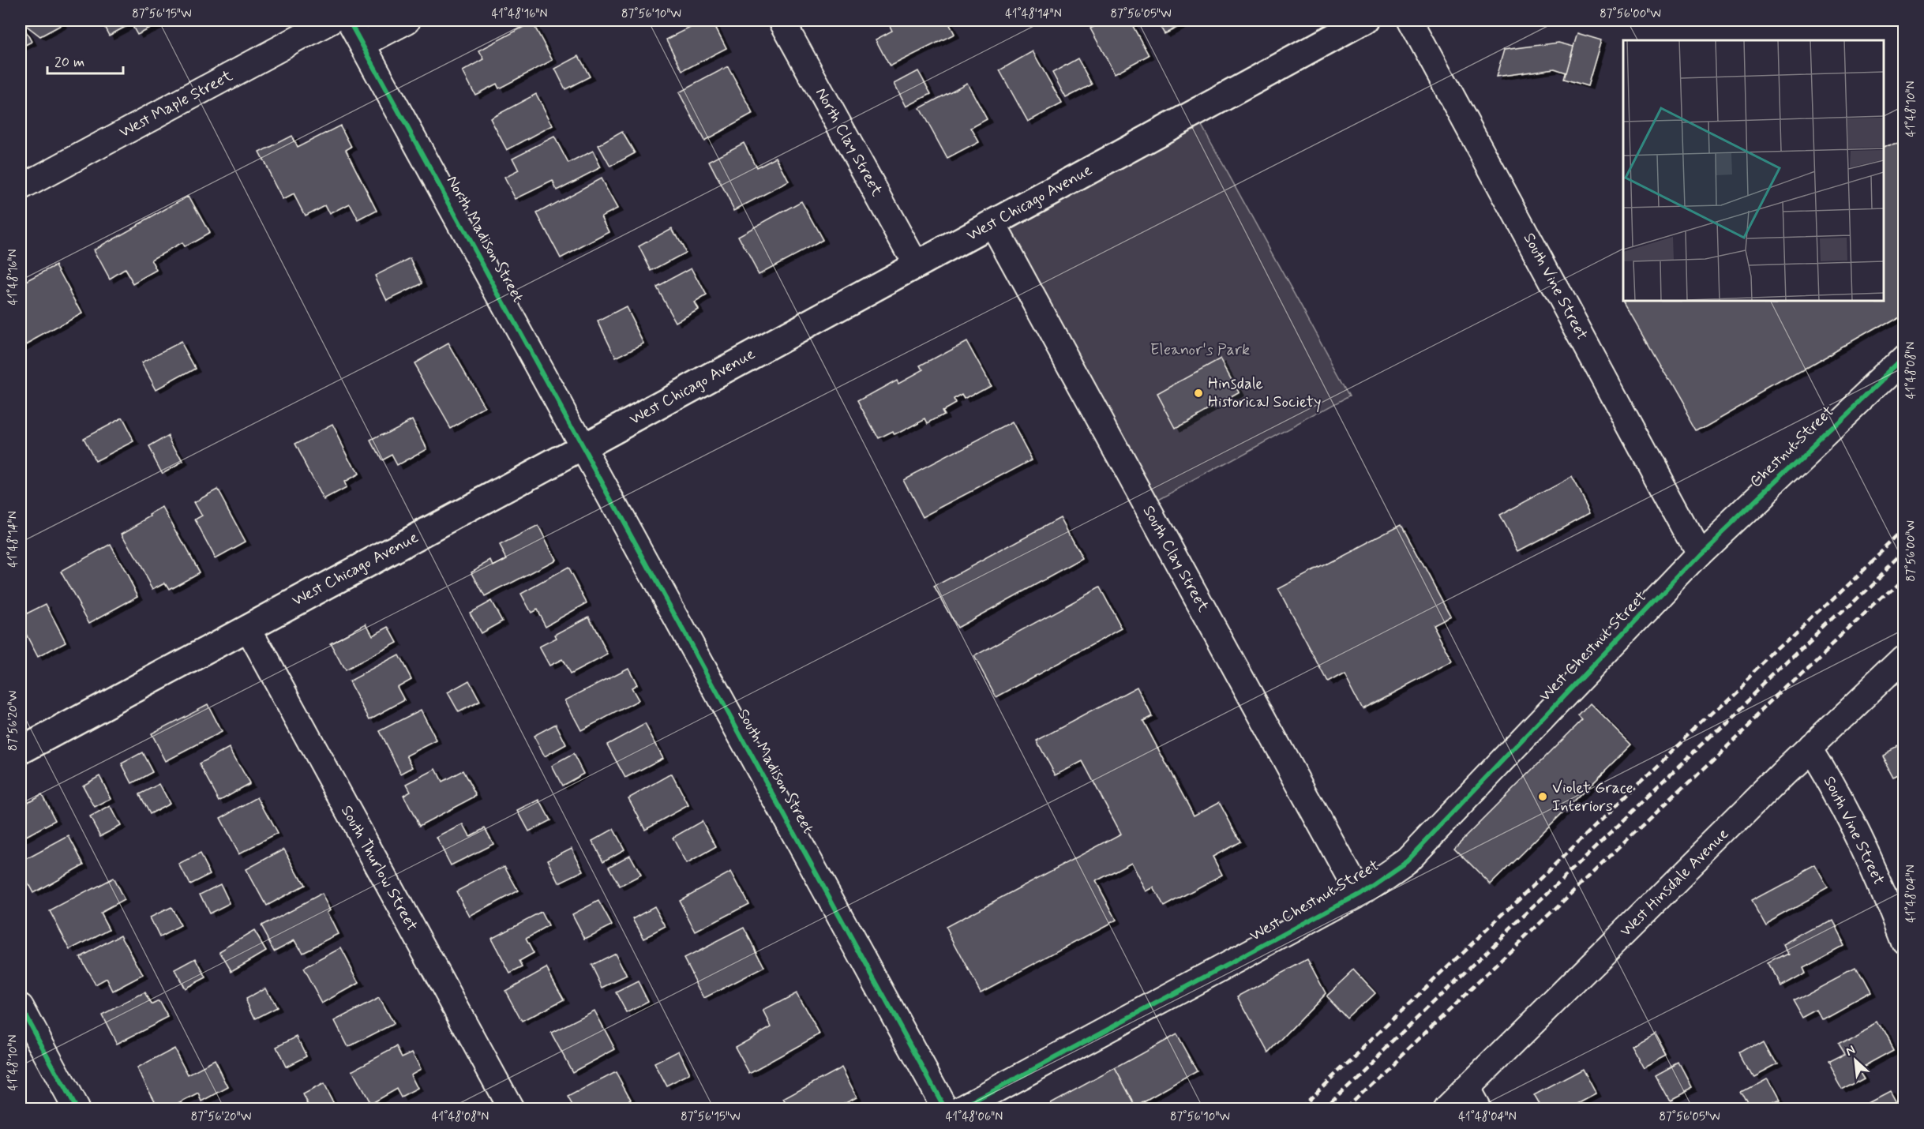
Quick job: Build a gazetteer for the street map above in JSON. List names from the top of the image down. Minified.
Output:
{"streets":{"main road":["West Chicago Avenue"],"street":["West Maple Street","North Clay Street","North Madison Street","South Vine Street","Chestnut Street","South Clay Street","West Chestnut Street","South Madison Street","South Thurlow Street","West Hinsdale Avenue"]},"crossings":[["North Clay Street","West Chicago Avenue"],["West Chicago Avenue","North Madison Street"],["West Chicago Avenue","South Clay Street"],["West Chicago Avenue","South Madison Street"],["West Chicago Avenue","South Thurlow Street"],["North Madison Street","South Madison Street"],["South Vine Street","Chestnut Street"],["South Vine Street","West Chestnut Street"],["South Vine Street","West Hinsdale Avenue"],["Chestnut Street","West Chestnut Street"],["South Clay Street","West Chestnut Street"]],"parks":["Eleanor's Park"],"places":["Hinsdale Historical Society","Violet Grace Interiors"],"scale_bar":"20 m","north":"top left","coordinates":["87°56'15\"W","41°48'16\"N","87°56'10\"W","41°48'14\"N","87°56'05\"W","87°56'00\"W","41°48'10\"N","41°48'08\"N","87°56'20\"W","41°48'04\"N","41°48'06\"N"]}
